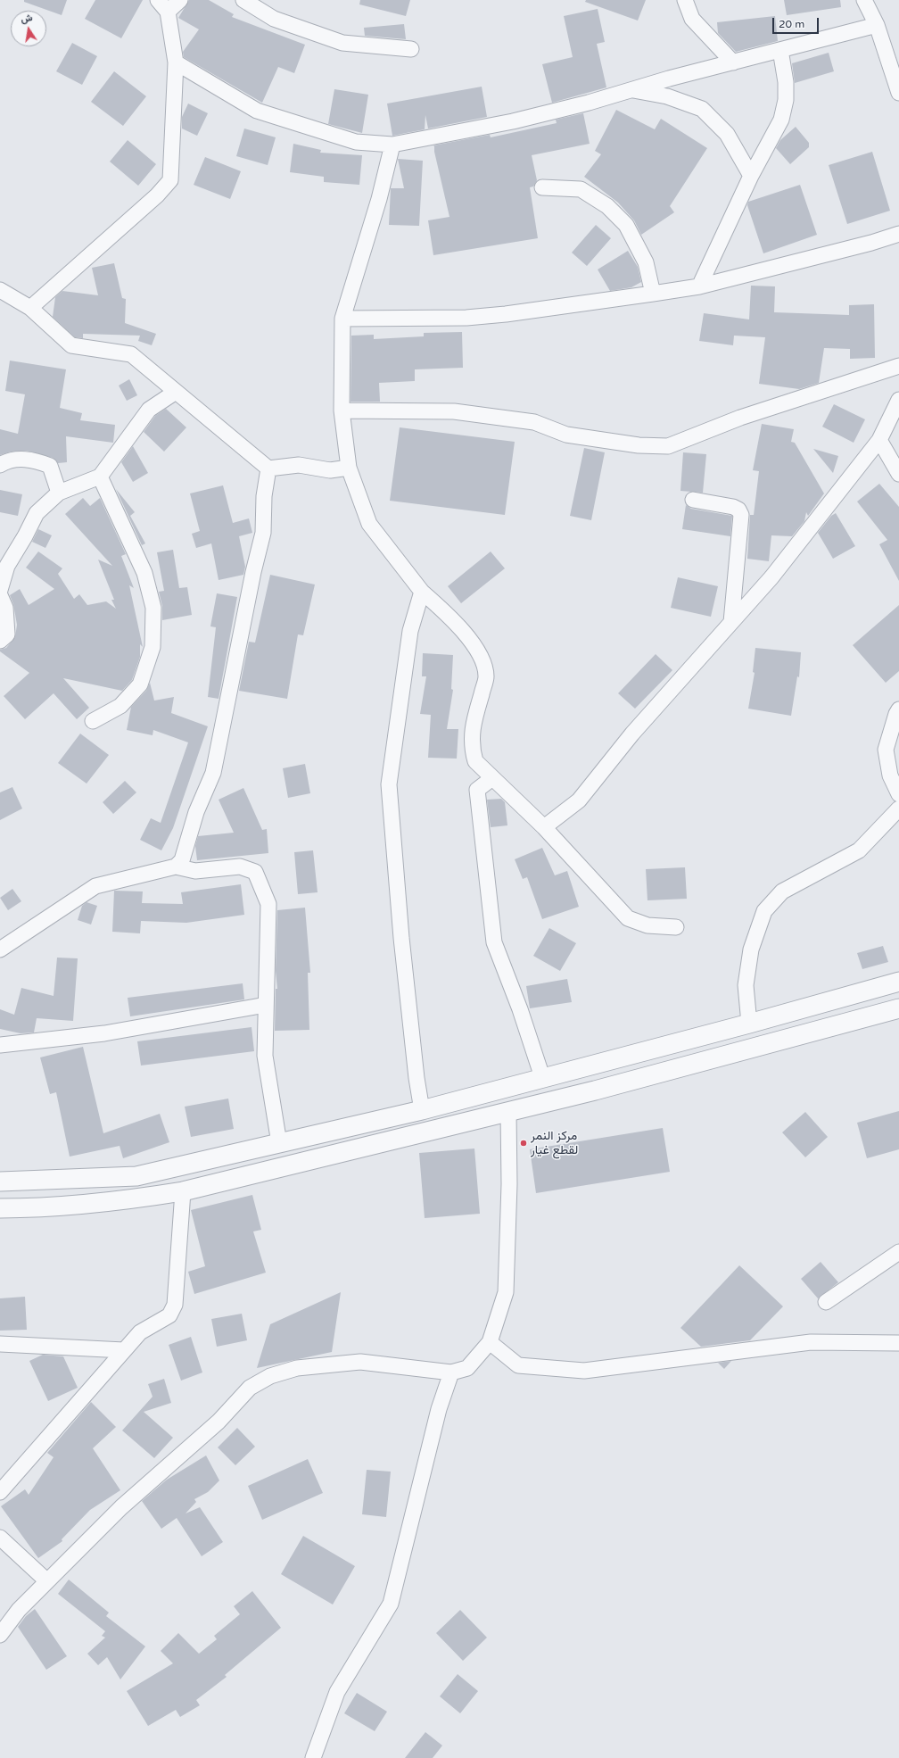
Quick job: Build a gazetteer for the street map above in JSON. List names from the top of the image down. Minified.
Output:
{"places":["مركز النمر لقطع غيار"],"scale_bar":"20 m","north":"top"}
